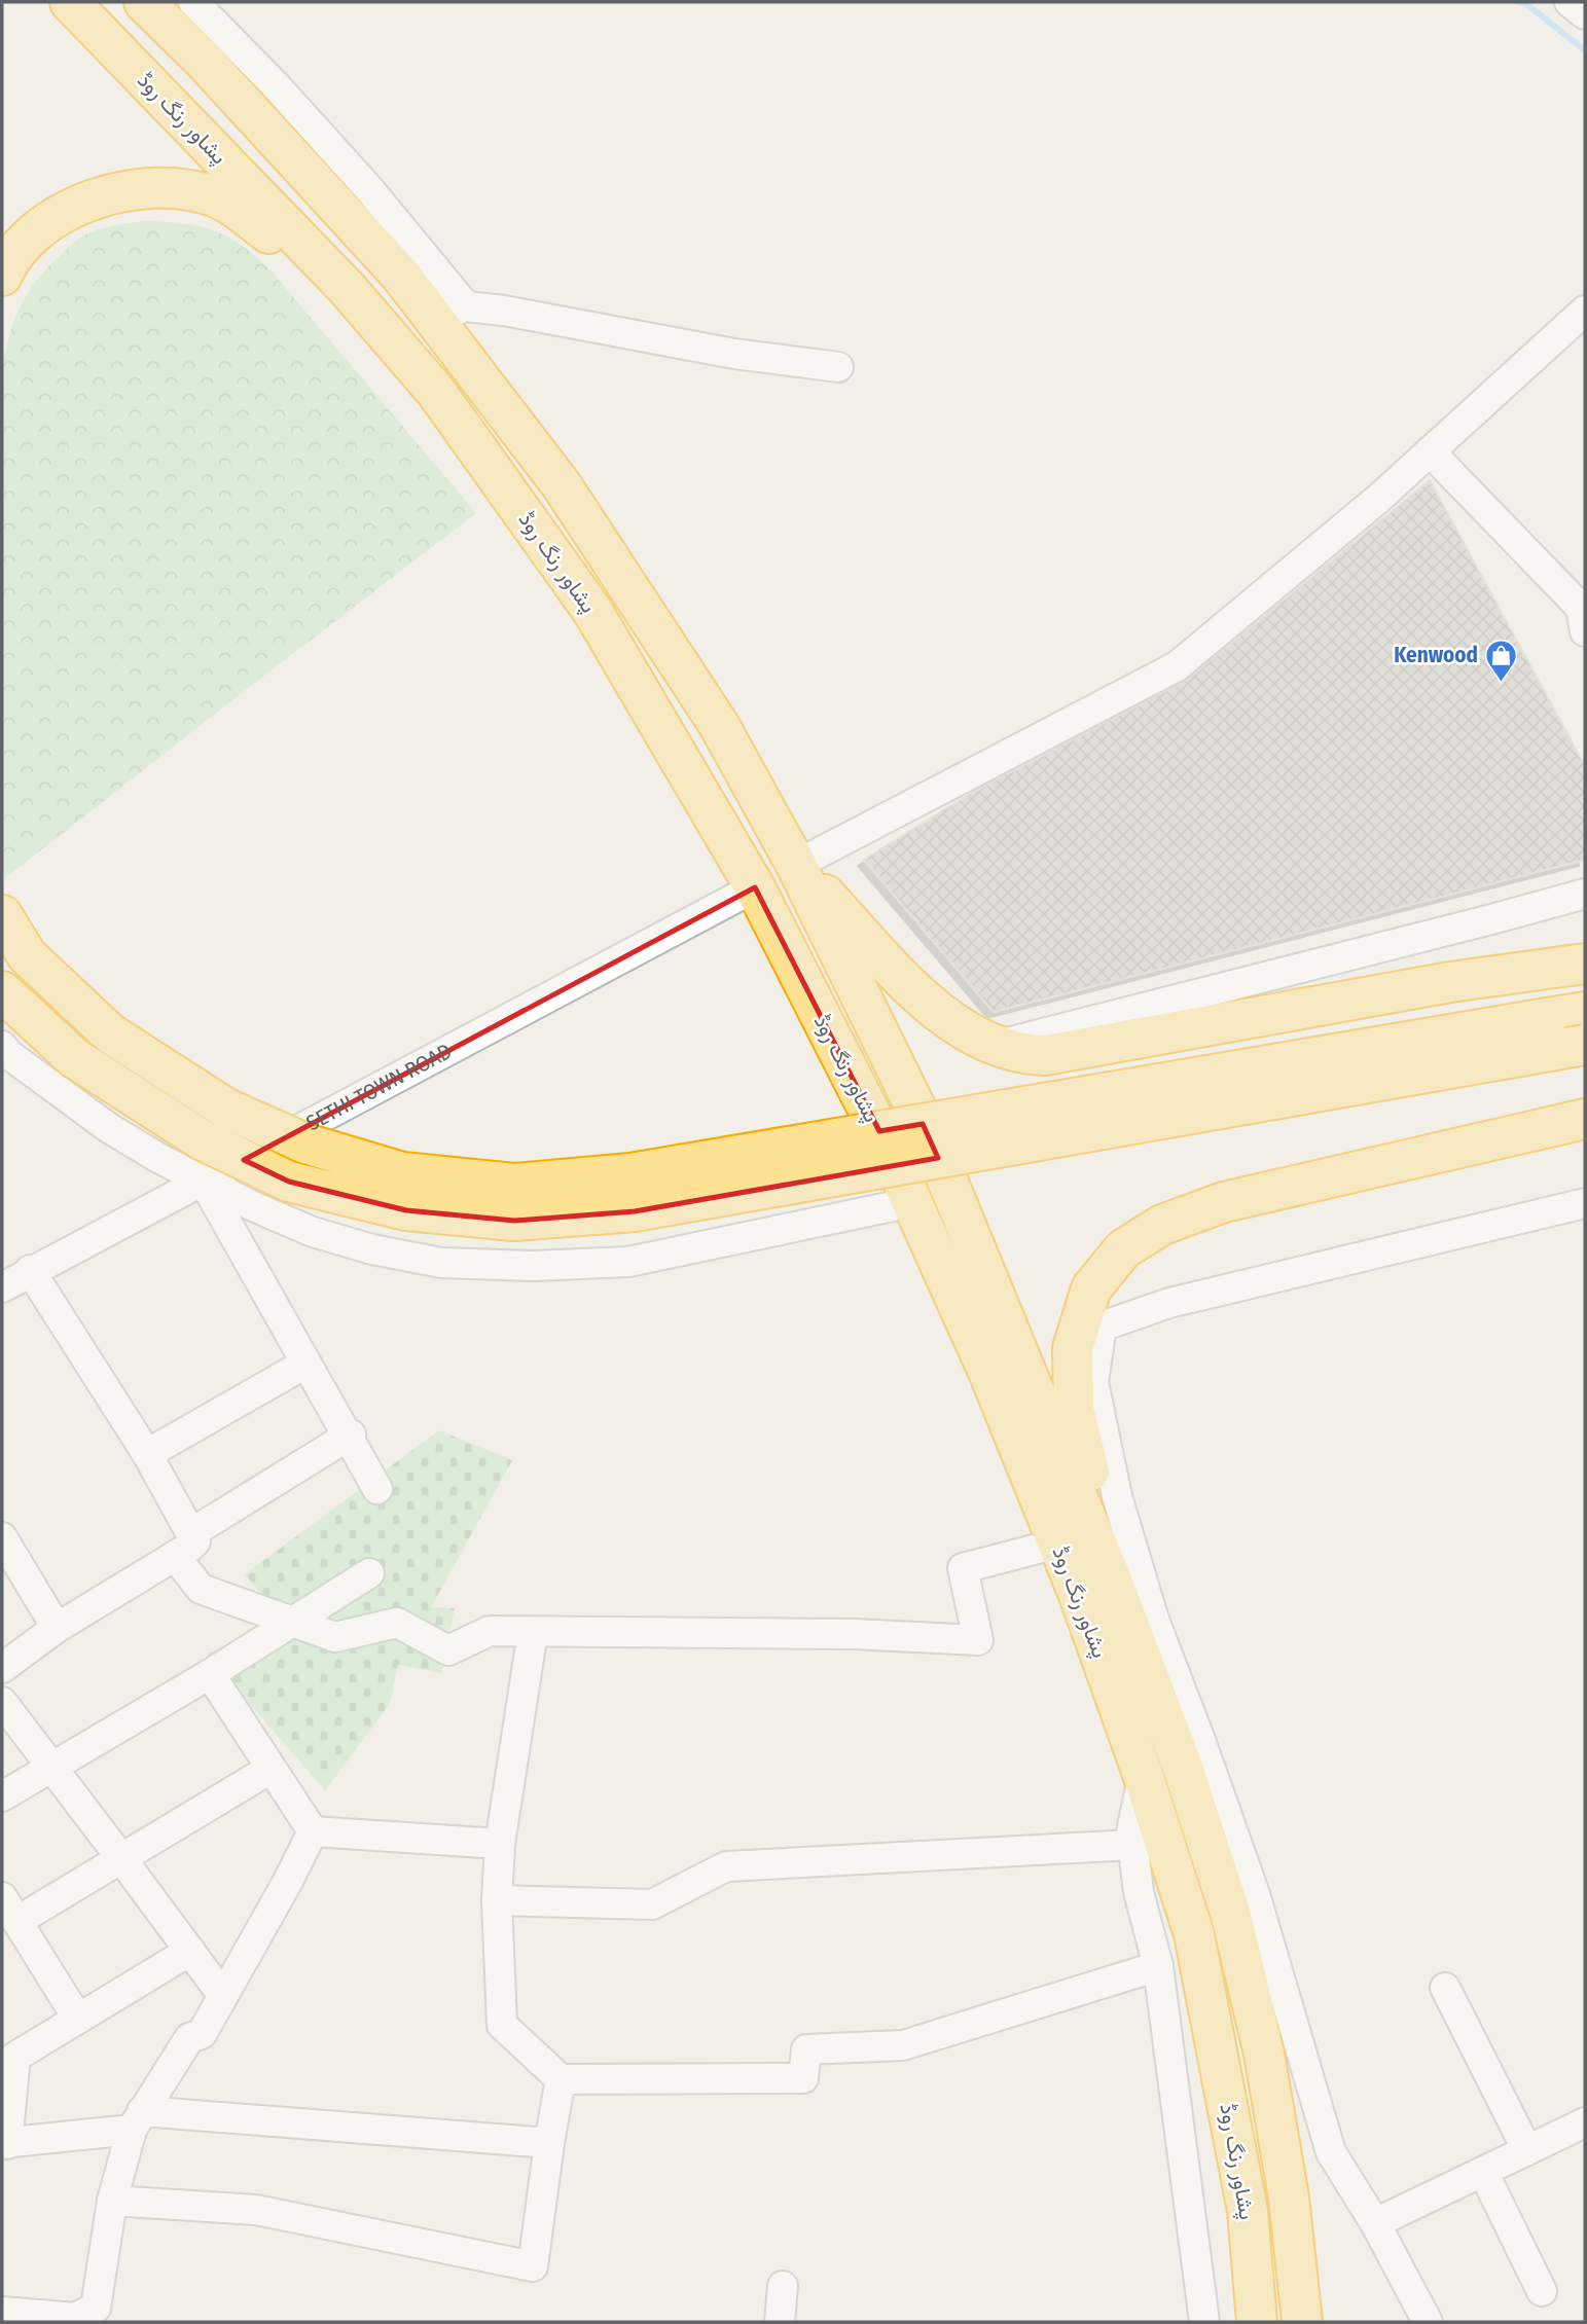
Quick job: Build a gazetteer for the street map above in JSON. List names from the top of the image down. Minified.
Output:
{"streets":{"highway":["پشاور رنگ روڈ"],"street":["SETHI TOWN ROAD"]},"crossings":[["پشاور رنگ روڈ","SETHI TOWN ROAD"]],"places":{"shop":["Kenwood"]}}
